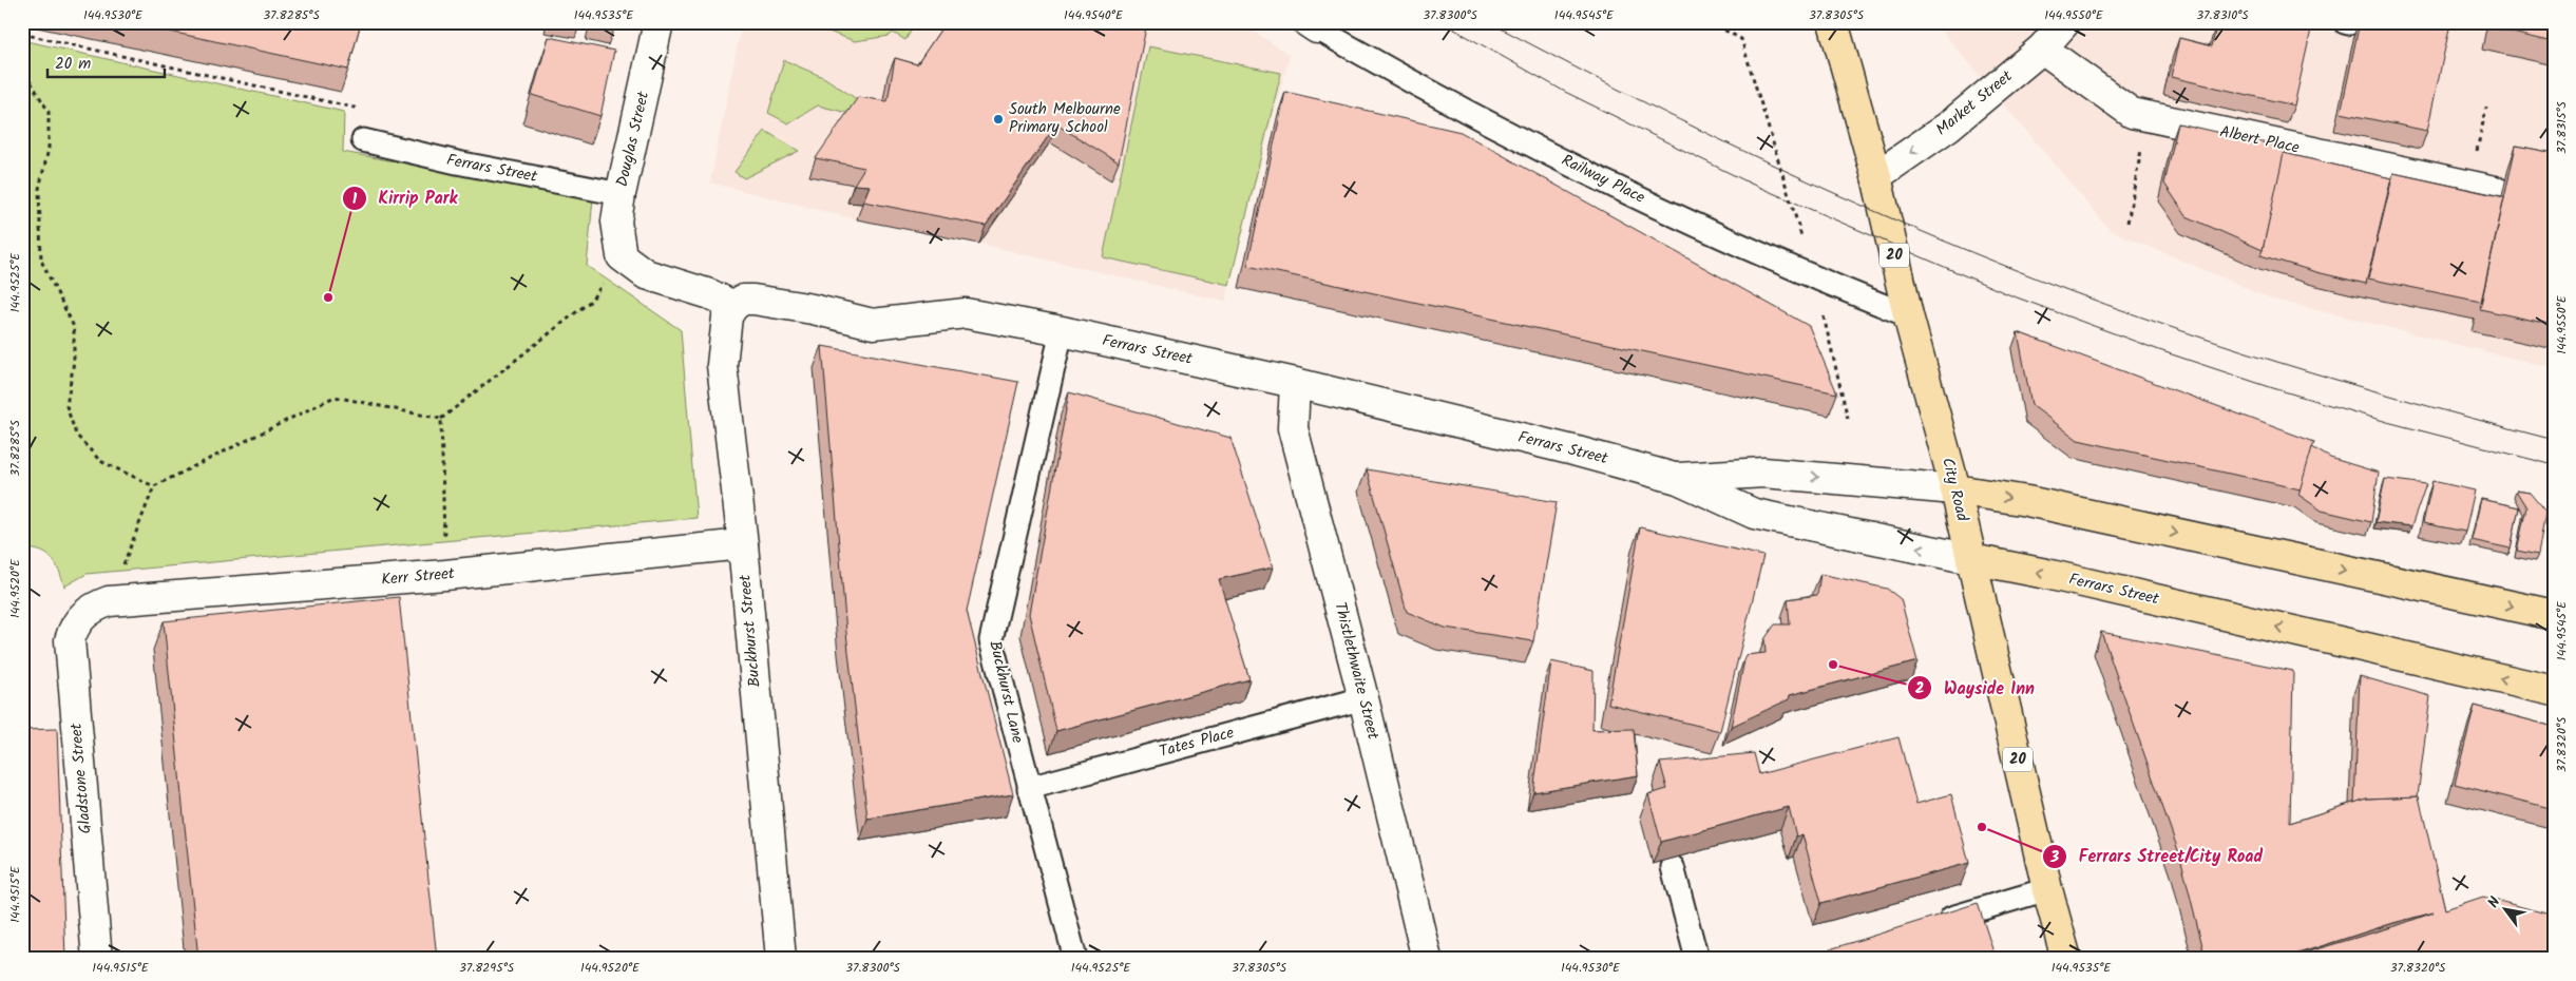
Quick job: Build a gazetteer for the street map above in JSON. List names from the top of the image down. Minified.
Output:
{"streets":{"main road":["Ferrars Street","20","City Road"],"street":["Market Street","Douglas Street","Albert Place","Kerr Street","Buckhurst Street","Thistlethwaite Street","Gladstone Street"],"lane":["Railway Place","Buckhurst Lane","Tates Place"]},"crossings":[["Market Street","Albert Place"],["Market Street","City Road"],["Douglas Street","Ferrars Street"],["Ferrars Street","City Road"],["Ferrars Street","Buckhurst Street"],["Ferrars Street","Thistlethwaite Street"],["Ferrars Street","Buckhurst Lane"],["Railway Place","City Road"],["Kerr Street","Buckhurst Street"],["Kerr Street","Gladstone Street"],["Thistlethwaite Street","Tates Place"],["Buckhurst Lane","Tates Place"]],"one_way":["Market Street"],"places":["South Melbourne Primary School","Kirrip Park","Wayside Inn","Ferrars Street/City Road"],"scale_bar":"20 m","north":"top left","coordinates":["144.9530°E","37.8285°S","144.9535°E","144.9540°E","37.8300°S","144.9545°E","37.8305°S","144.9550°E","37.8310°S","37.8315°S","144.9525°E","144.9520°E","37.8320°S","144.9515°E","37.8295°S"]}
